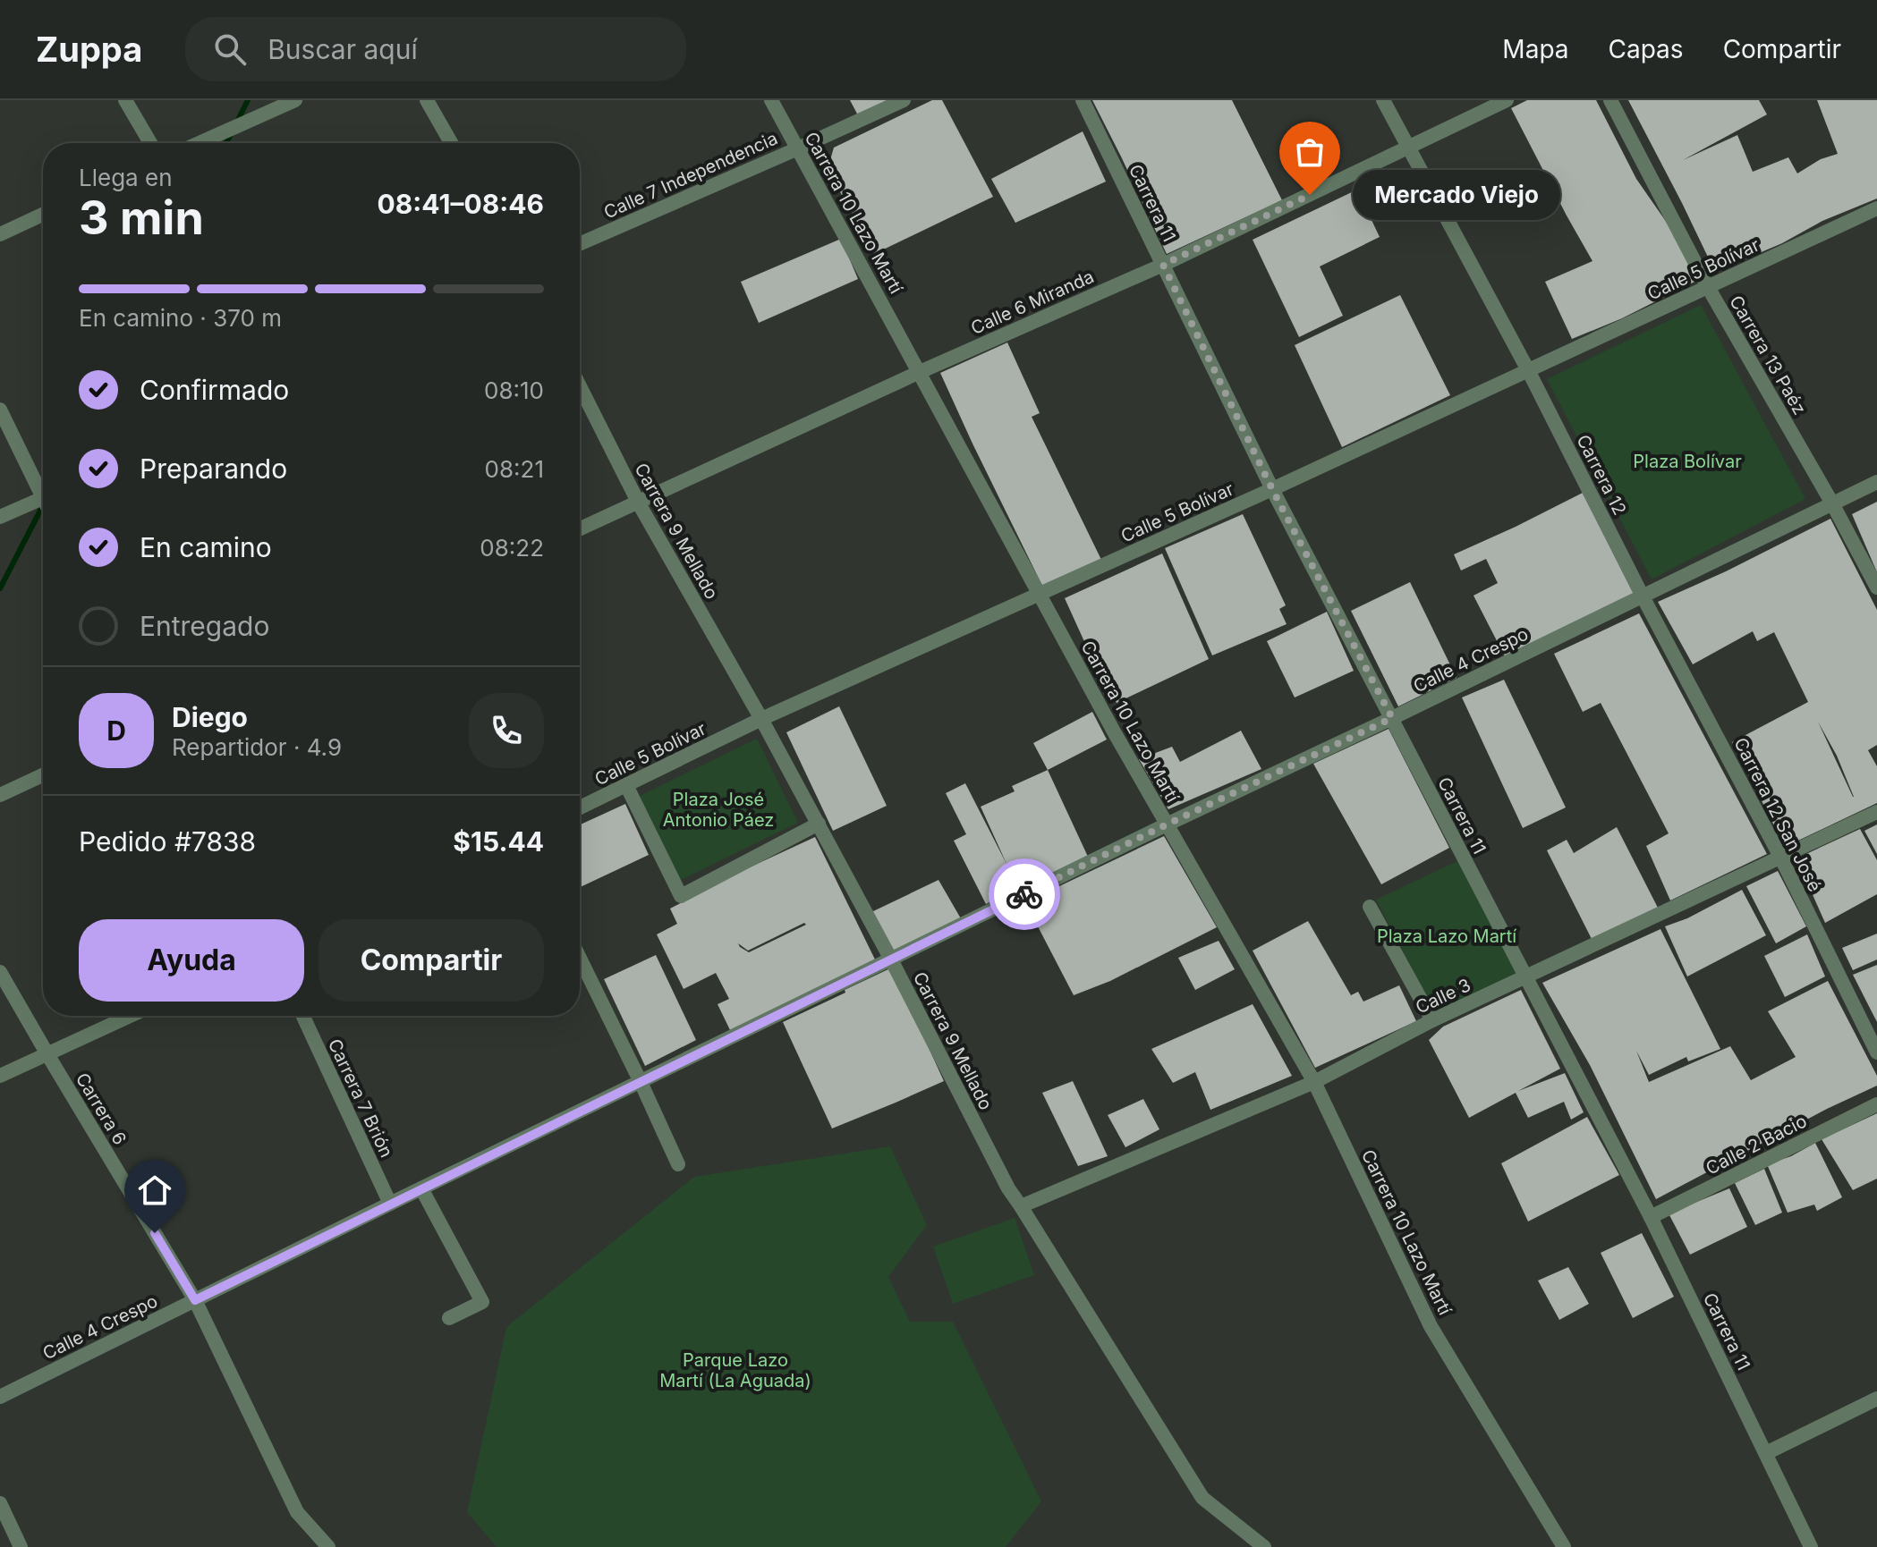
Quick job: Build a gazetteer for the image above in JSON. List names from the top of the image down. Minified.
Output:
{"streets":{"street":["Calle 7 Independencia","Carrera 11","Carrera 10 Lazo Martí","Calle 5 Bolívar","Calle 6 Miranda","Carrera 13 Paéz","Carrera 12","Carrera 9 Mellado","Calle 4 Crespo","Carrera 12 San José","Calle 3","Carrera 7 Brión","Carrera 6","Calle 2 Bacio"]},"crossings":[["Calle 7 Independencia","Carrera 10 Lazo Martí"],["Carrera 11","Calle 5 Bolívar"],["Carrera 11","Calle 6 Miranda"],["Carrera 11","Calle 4 Crespo"],["Carrera 11","Calle 3"],["Carrera 11","Calle 2 Bacio"],["Carrera 10 Lazo Martí","Calle 5 Bolívar"],["Carrera 10 Lazo Martí","Calle 6 Miranda"],["Carrera 10 Lazo Martí","Calle 4 Crespo"],["Carrera 10 Lazo Martí","Calle 3"],["Calle 5 Bolívar","Carrera 13 Paéz"],["Calle 5 Bolívar","Carrera 12"],["Calle 5 Bolívar","Carrera 9 Mellado"],["Calle 6 Miranda","Carrera 9 Mellado"],["Carrera 13 Paéz","Calle 4 Crespo"],["Carrera 12","Calle 4 Crespo"],["Carrera 12","Carrera 12 San José"],["Carrera 9 Mellado","Calle 4 Crespo"],["Carrera 9 Mellado","Calle 3"],["Calle 4 Crespo","Carrera 12 San José"],["Calle 4 Crespo","Carrera 7 Brión"],["Calle 4 Crespo","Carrera 6"],["Carrera 12 San José","Calle 3"]],"parks":["Plaza Bolívar","Plaza José Antonio Páez","Plaza Lazo Martí","Parque Lazo Martí (La Aguada)"],"places":["Mercado Viejo"],"page":{"header":"Zuppa","search":"Buscar aquí","nav":["Mapa","Capas","Compartir"],"heading":["3 min","Llega en","08:41–08:46"],"panel":["Diego","Repartidor · 4.9","Pedido #7838","$15.44"],"bubble":"Mercado Viejo","bar":"En camino · 370 m","list":[["Confirmado","08:10"],["Preparando","08:21"],["En camino","08:22"],"Entregado"],"round":"D","buttons":["Ayuda","Compartir"]}}
